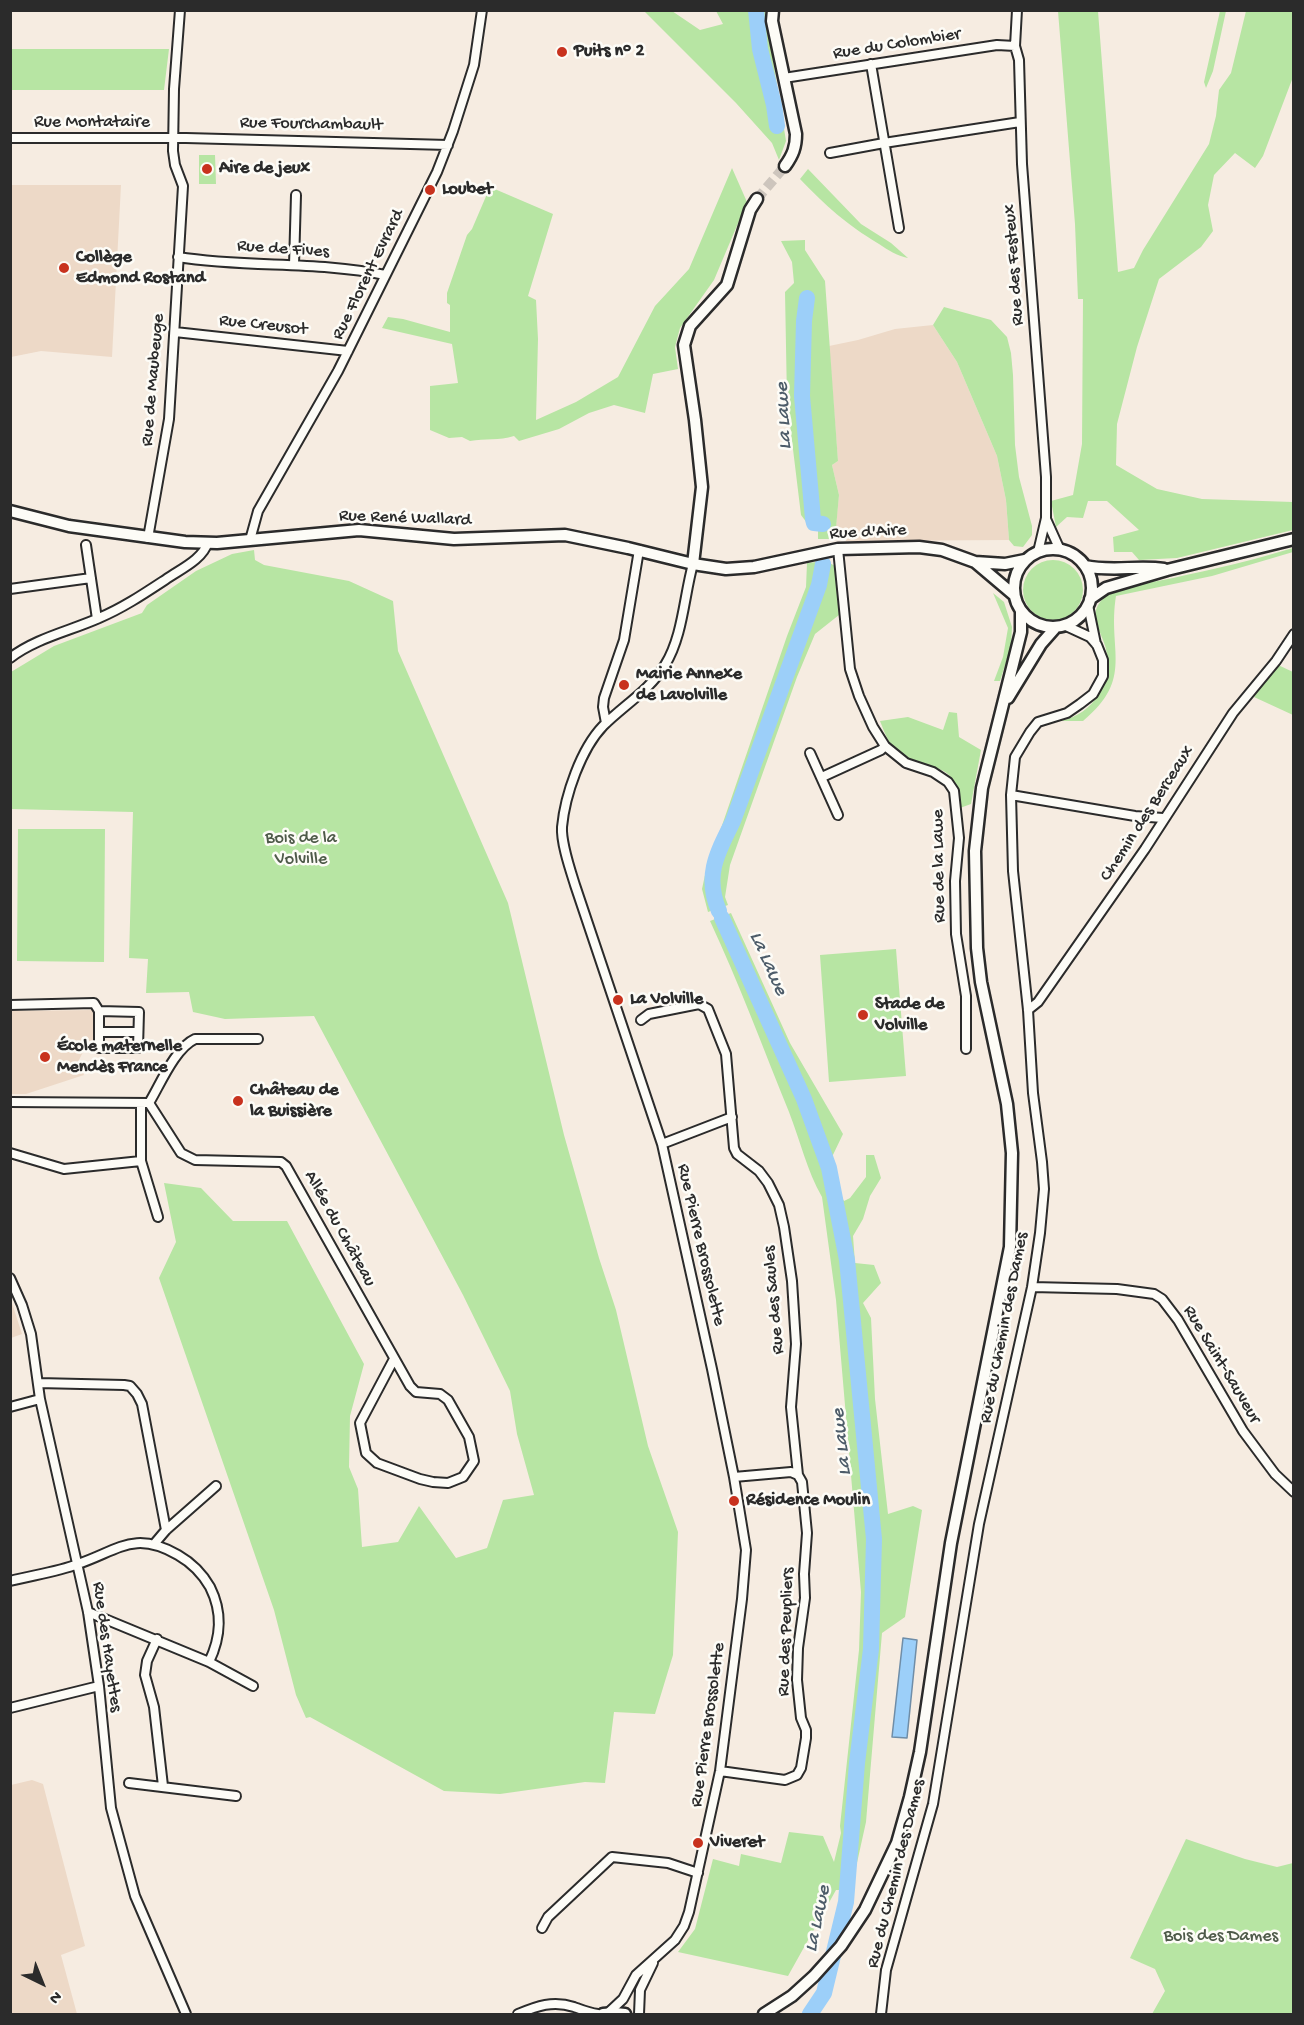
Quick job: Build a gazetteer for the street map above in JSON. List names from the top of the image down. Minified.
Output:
{"streets":{"main road":["Rue René Wallard","Rue d'Aire"],"street":["Rue du Colombier","Rue Montataire","Rue Fourchambault","Rue de Fives","Rue des Festeux","Rue Florent Evrard","Rue Creusot","Rue de Maubeuge","Chemin des Berceaux","Rue de la Lawe","Allée du Château","Rue Pierre Brossolette","Rue des Saules","Rue du Chemin des Dames","Rue Saint-Sauveur","Rue des Peupliers","Rue des Hayettes"]},"crossings":[["Rue du Colombier","Rue des Festeux"],["Rue Montataire","Rue Fourchambault"],["Rue Montataire","Rue de Maubeuge"],["Rue Fourchambault","Rue Florent Evrard"],["Rue Fourchambault","Rue de Maubeuge"],["Rue de Fives","Rue Florent Evrard"],["Rue de Fives","Rue de Maubeuge"],["Rue des Festeux","Rue d'Aire"],["Rue des Festeux","Rue du Chemin des Dames"],["Rue Florent Evrard","Rue Creusot"],["Rue Florent Evrard","Rue René Wallard"],["Rue Creusot","Rue de Maubeuge"],["Rue de Maubeuge","Rue René Wallard"],["Rue René Wallard","Rue d'Aire"],["Rue René Wallard","Rue Pierre Brossolette"],["Rue d'Aire","Rue de la Lawe"],["Rue d'Aire","Rue du Chemin des Dames"],["Chemin des Berceaux","Rue du Chemin des Dames"],["Rue Pierre Brossolette","Rue des Peupliers"],["Rue des Saules","Rue des Peupliers"],["Rue du Chemin des Dames","Rue Saint-Sauveur"]],"water":["La Lawe"],"parks":["Bois de la Volville","Bois des Dames"],"places":["Puits n° 2","Aire de jeux","Loubet","Collège Edmond Rostand","Mairie Annexe de Lavolville","La Volville","Stade de Volville","École maternelle Mendès France","Château de la Buissière","Résidence Moulin","Viveret"],"north":"bottom right"}
